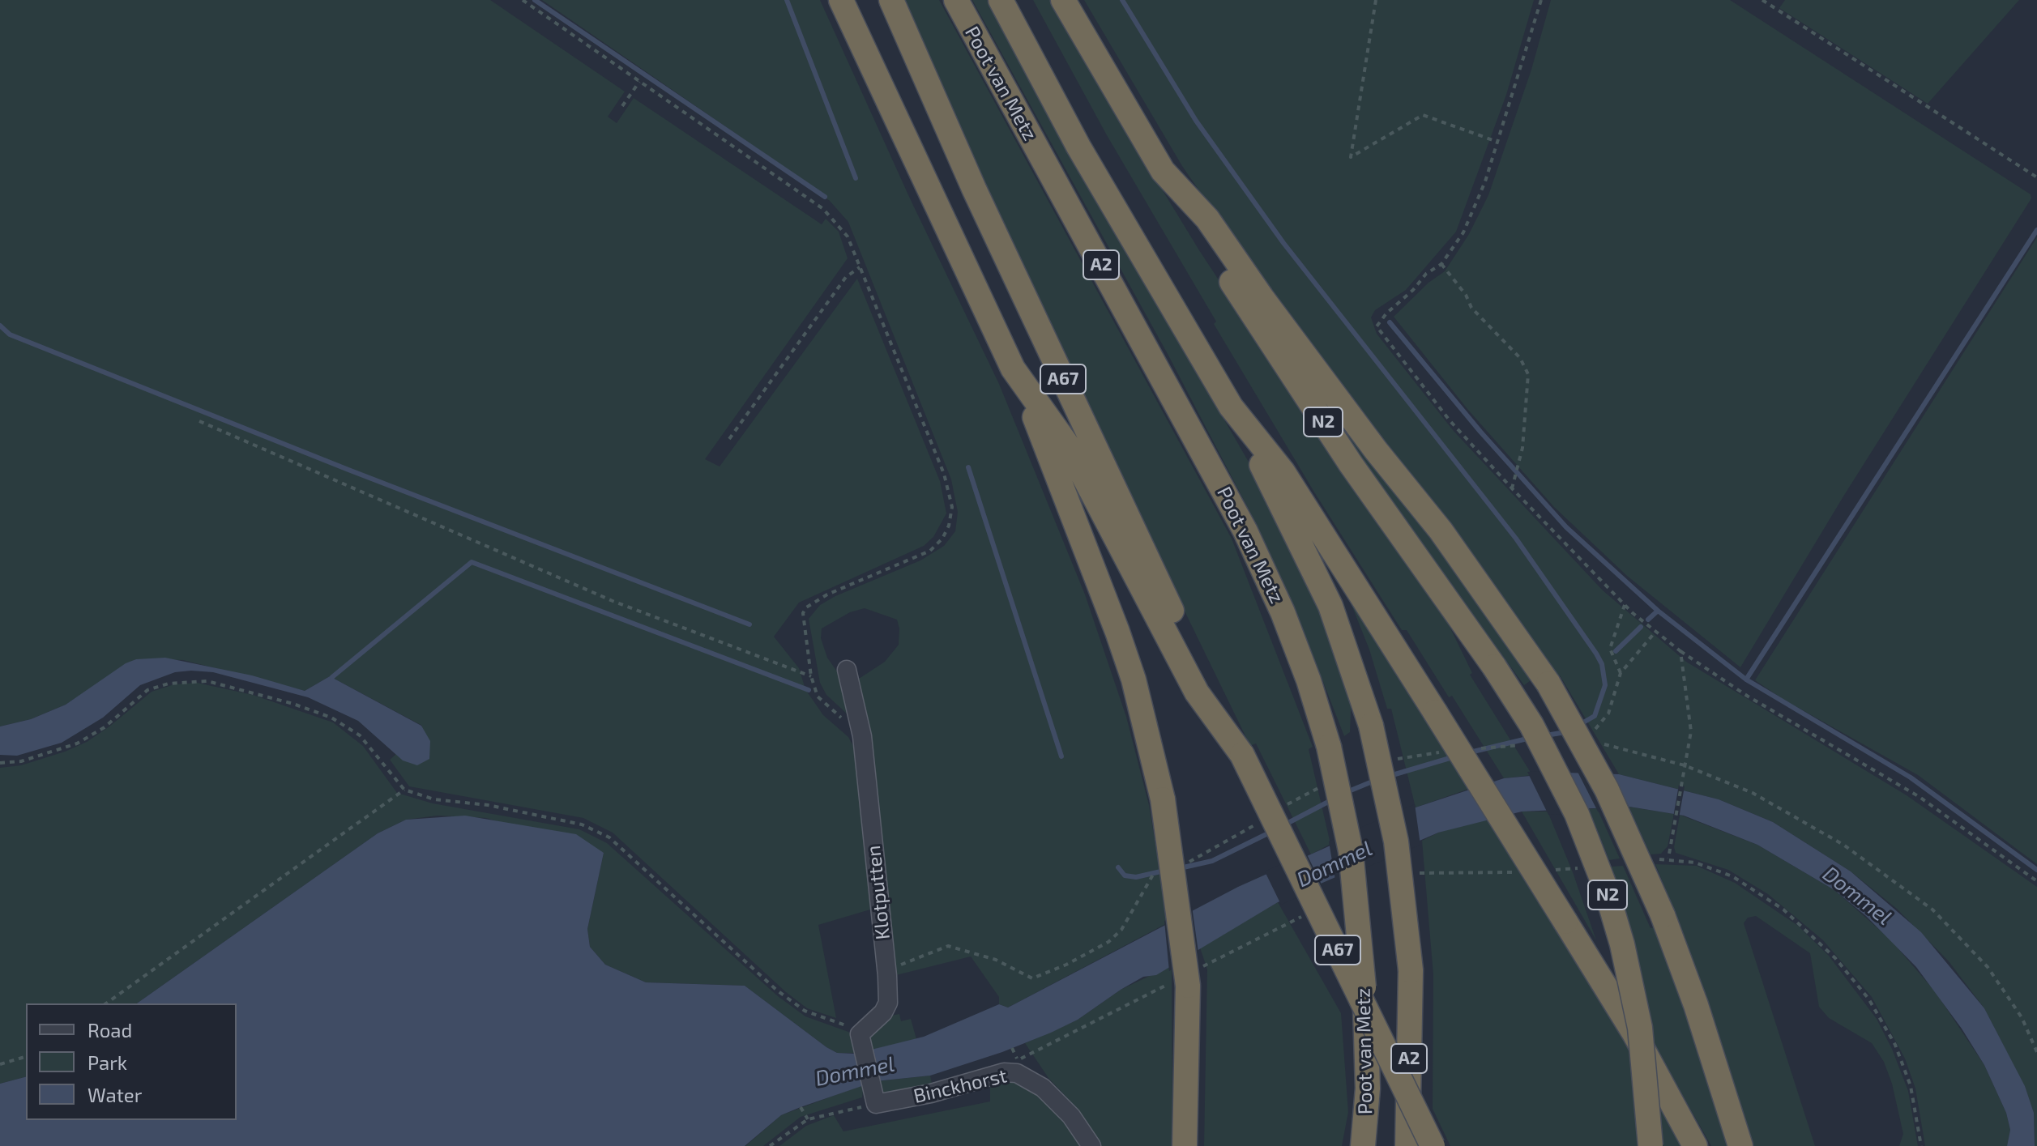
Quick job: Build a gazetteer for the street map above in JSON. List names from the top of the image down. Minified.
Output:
{"streets":{"highway":["Poot van Metz","A2","A67","N2"],"street":["Klotputten","Binckhorst"]},"water":["Dommel"],"legend":["Road","Park","Water"]}
